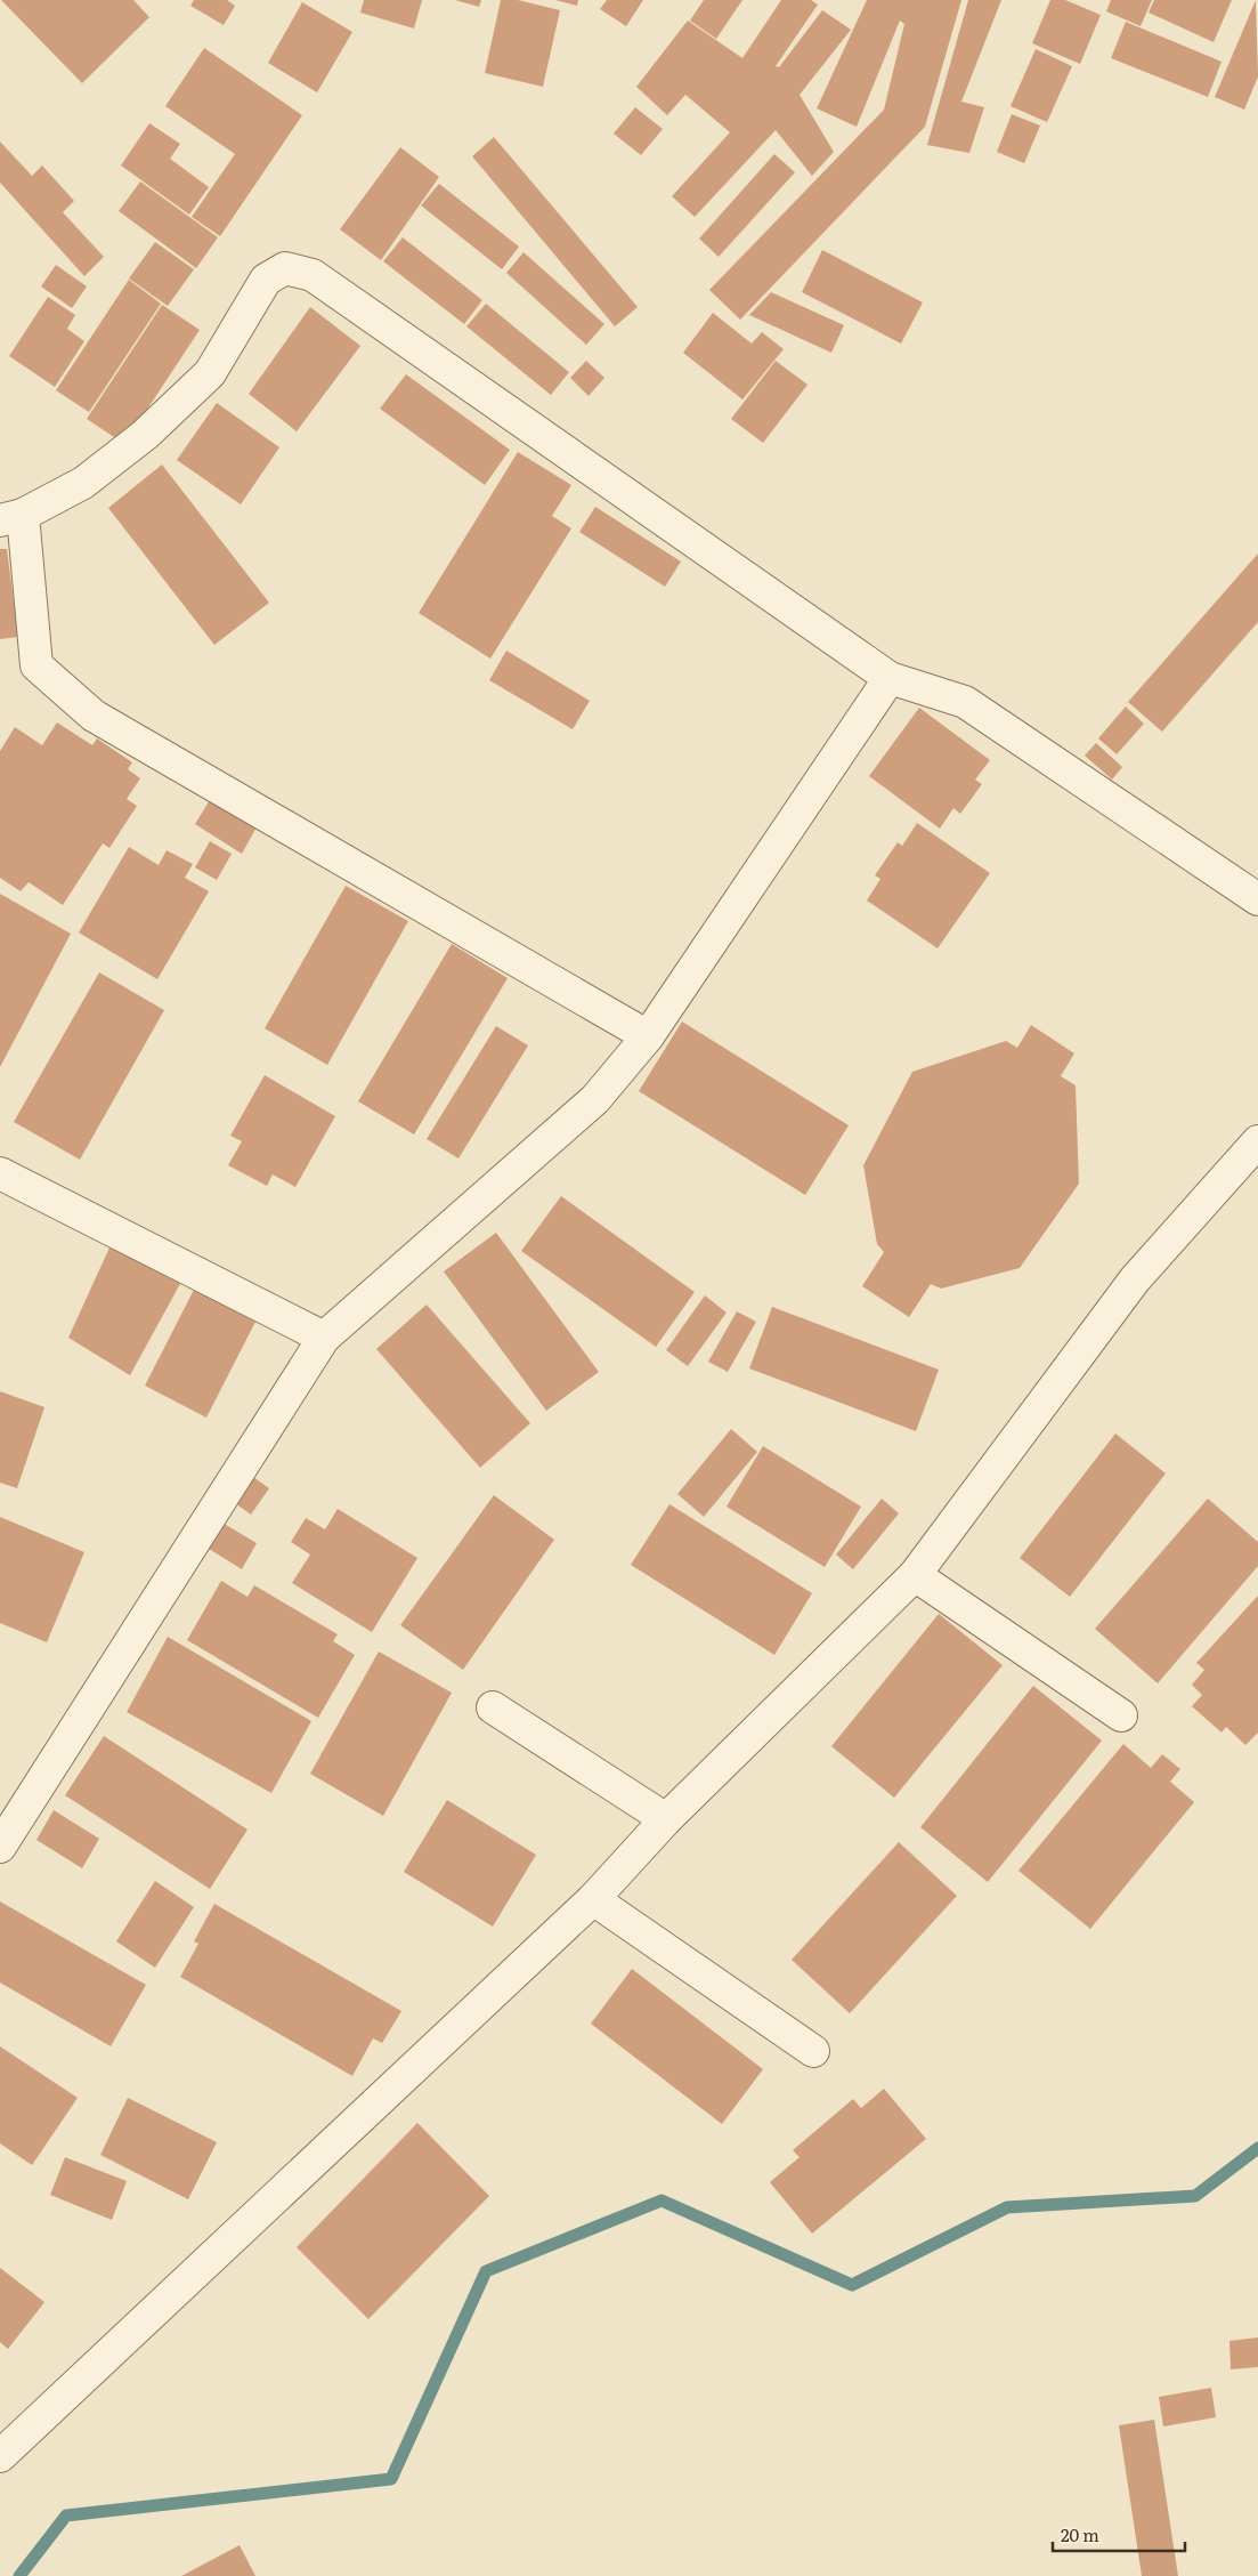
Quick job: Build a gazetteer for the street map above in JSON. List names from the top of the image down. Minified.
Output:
{"scale_bar":"20 m"}
